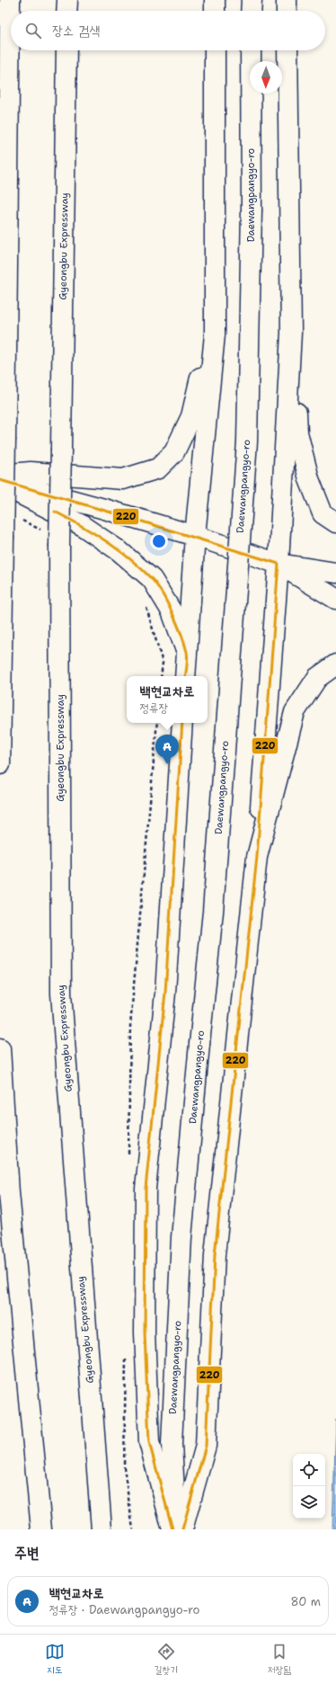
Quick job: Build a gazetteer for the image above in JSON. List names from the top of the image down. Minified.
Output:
{"streets":{"main road":["Daewangpangyo-ro","Gyeongbu Expressway"]},"lines":["transit line 220"],"north":"bottom","page":{"search":"장소 검색","popup":["백현교차로","정류장"],"pins":"A","heading":"주변","list":[{"mark":"A","name":"백현교차로","note":"정류장 · Daewangpangyo-ro","value":"80 m"}],"nav":["지도","길찾기","저장됨"]}}
